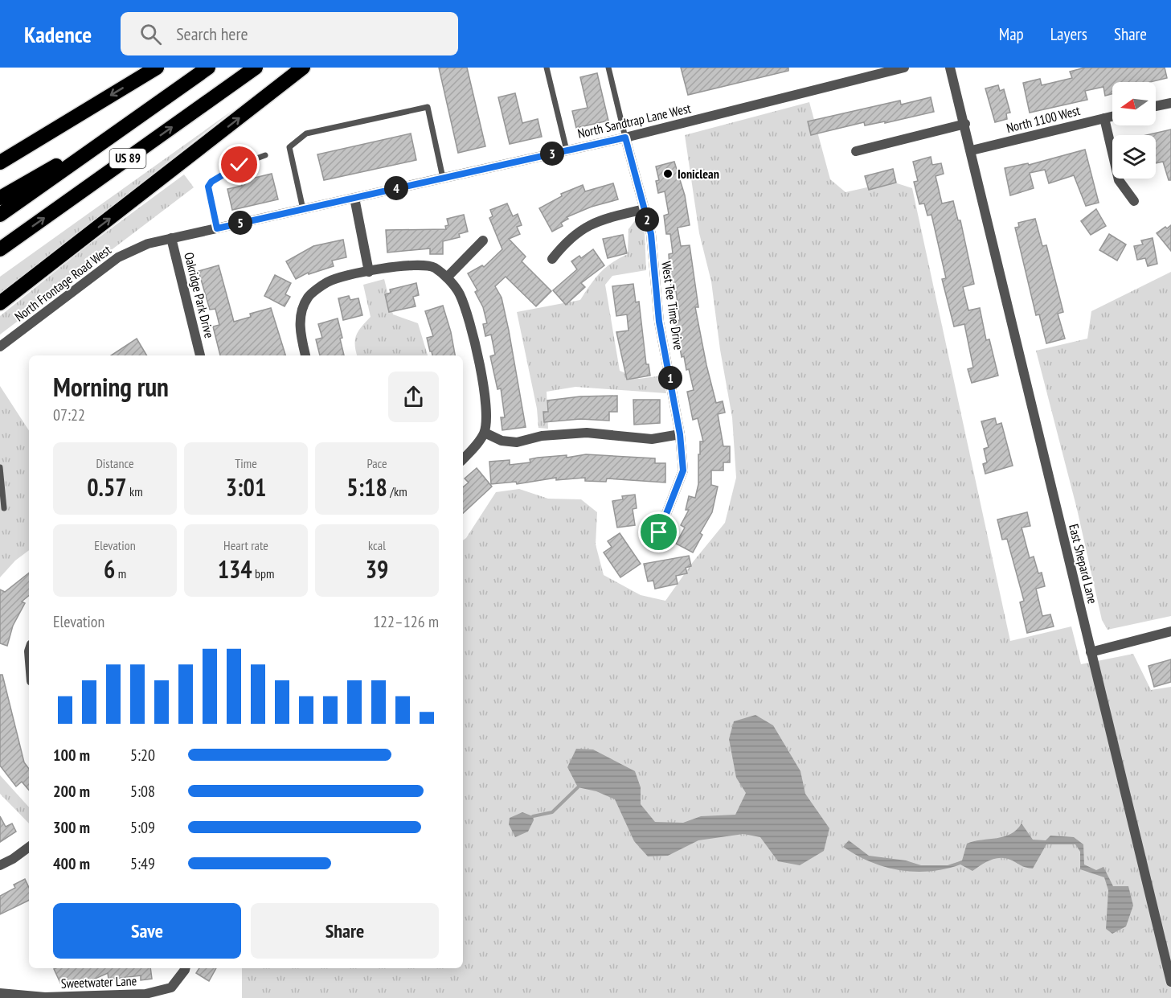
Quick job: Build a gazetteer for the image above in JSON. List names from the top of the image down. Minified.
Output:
{"streets":{"highway":["US 89"],"street":["North 1100 West","North Sandtrap Lane West","North Frontage Road West","Oakridge Park Drive","West Tee Time Drive","East Shepard Lane","Sweetwater Lane"]},"crossings":[["North 1100 West","East Shepard Lane"],["North Sandtrap Lane West","North Frontage Road West"],["North Sandtrap Lane West","Oakridge Park Drive"],["North Sandtrap Lane West","West Tee Time Drive"],["North Frontage Road West","Oakridge Park Drive"]],"places":["Ioniclean"],"north":"left","page":{"header":"Kadence","search":"Search here","nav":["Map","Layers","Share"],"pins":["3","4","2","5","1"],"heading":["Morning run","07:22"],"stats":[["Distance","0.57 km"],["Time","3:01"],["Pace","5:18 /km"],["Elevation","6 m"],["Heart rate","134 bpm"],["kcal","39"]],"chart":["Elevation","122–126 m"],"list":[{"name":"100 m","note":"5:20"},{"name":"200 m","note":"5:08"},{"name":"300 m","note":"5:09"},{"name":"400 m","note":"5:49"}],"buttons":["Save","Share"]}}
